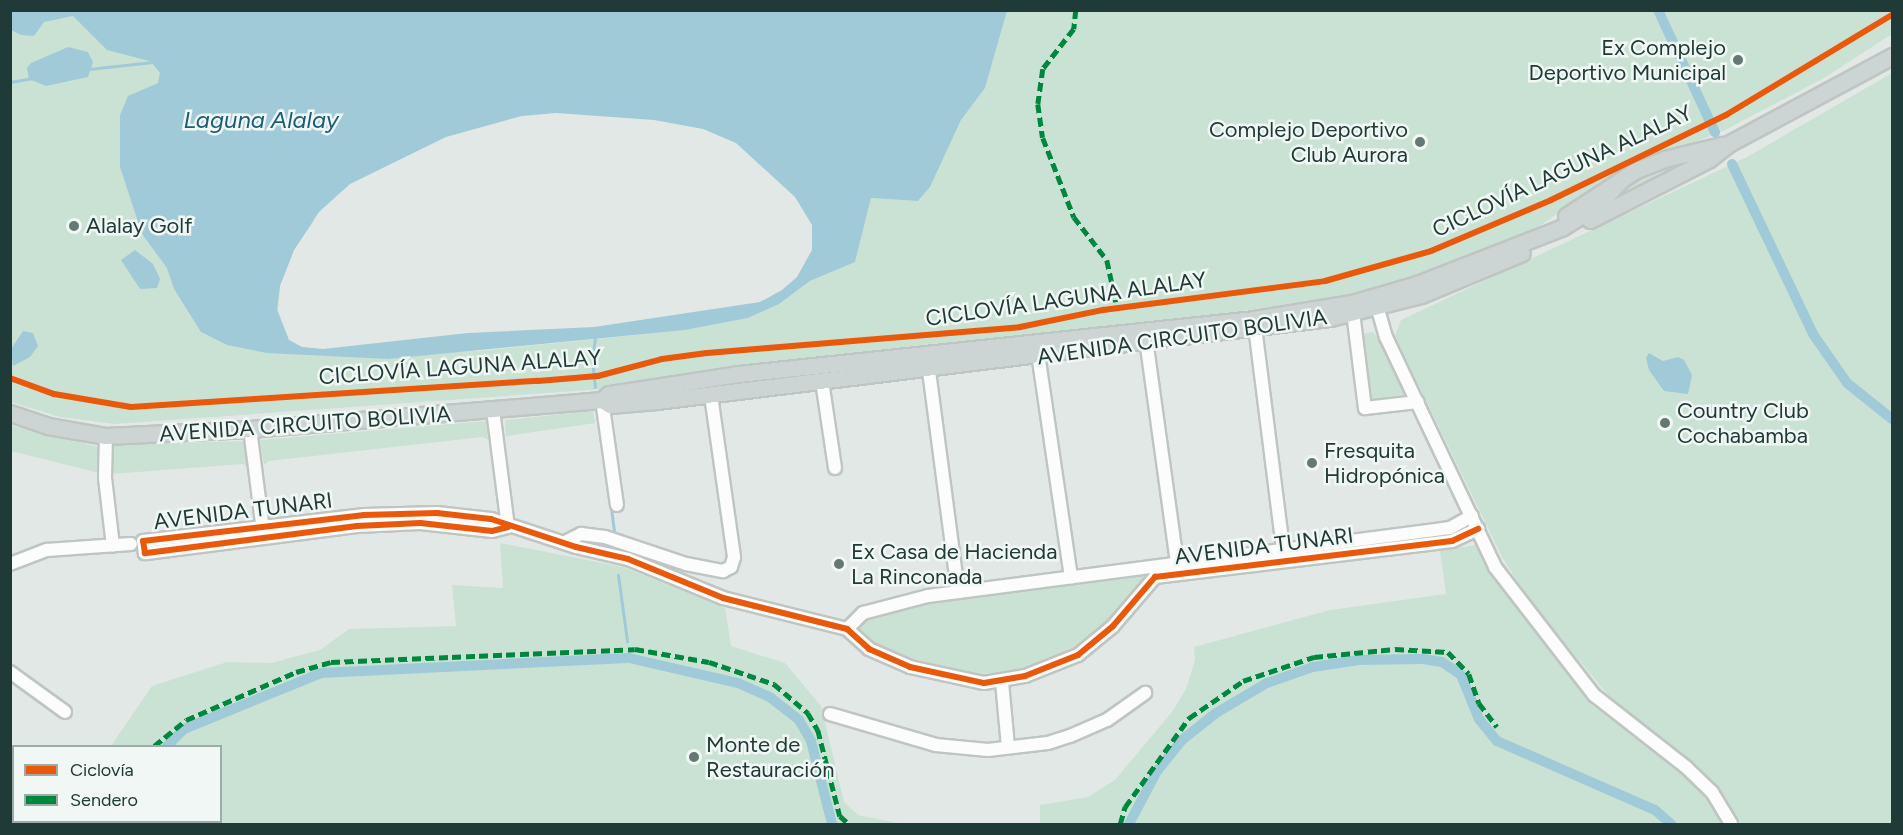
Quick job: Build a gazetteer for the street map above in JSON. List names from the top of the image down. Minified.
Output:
{"streets":{"main road":["AVENIDA CIRCUITO BOLIVIA"],"street":["AVENIDA TUNARI"],"cycle path":["CICLOVÍA LAGUNA ALALAY"]},"crossings":[["AVENIDA CIRCUITO BOLIVIA","AVENIDA TUNARI"]],"water":["Laguna Alalay"],"places":["Ex Complejo Deportivo Municipal","Complejo Deportivo Club Aurora","Alalay Golf","Country Club Cochabamba","Fresquita Hidropónica","Ex Casa de Hacienda La Rinconada","Monte de Restauración"],"legend":["Ciclovía","Sendero"]}
